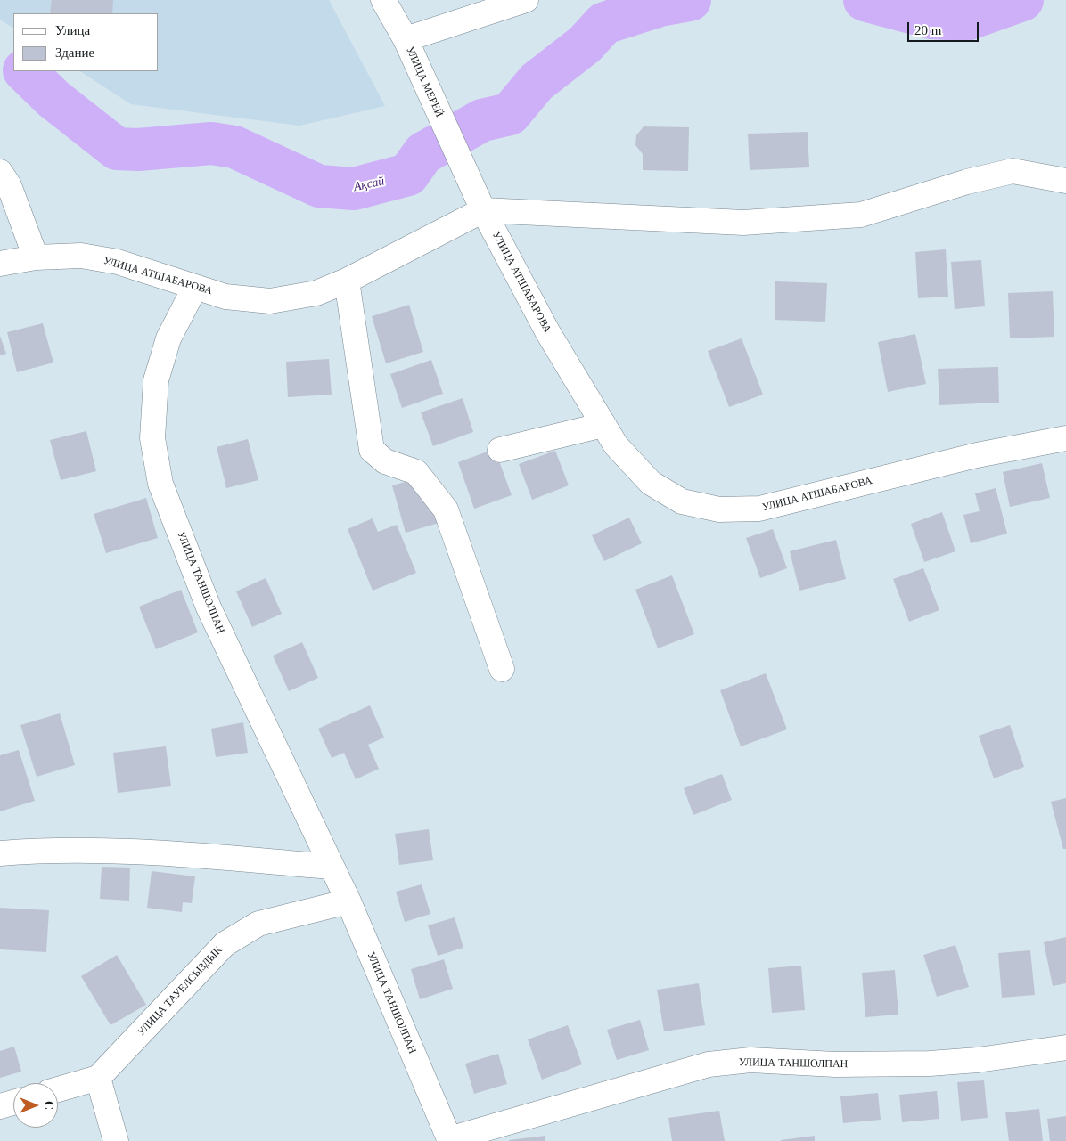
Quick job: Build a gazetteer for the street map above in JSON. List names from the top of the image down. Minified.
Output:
{"streets":{"street":["УЛИЦА МЕРЕЙ","УЛИЦА АТШАБАРОВА","УЛИЦА ТАНШОЛПАН","УЛИЦА ТАУЕЛСЫЗДЫК"]},"crossings":[["УЛИЦА МЕРЕЙ","УЛИЦА АТШАБАРОВА"],["УЛИЦА АТШАБАРОВА","УЛИЦА ТАНШОЛПАН"],["УЛИЦА ТАНШОЛПАН","УЛИЦА ТАУЕЛСЫЗДЫК"]],"water":["Ақсай"],"legend":["Улица","Здание"],"scale_bar":"20 m","north":"right"}
